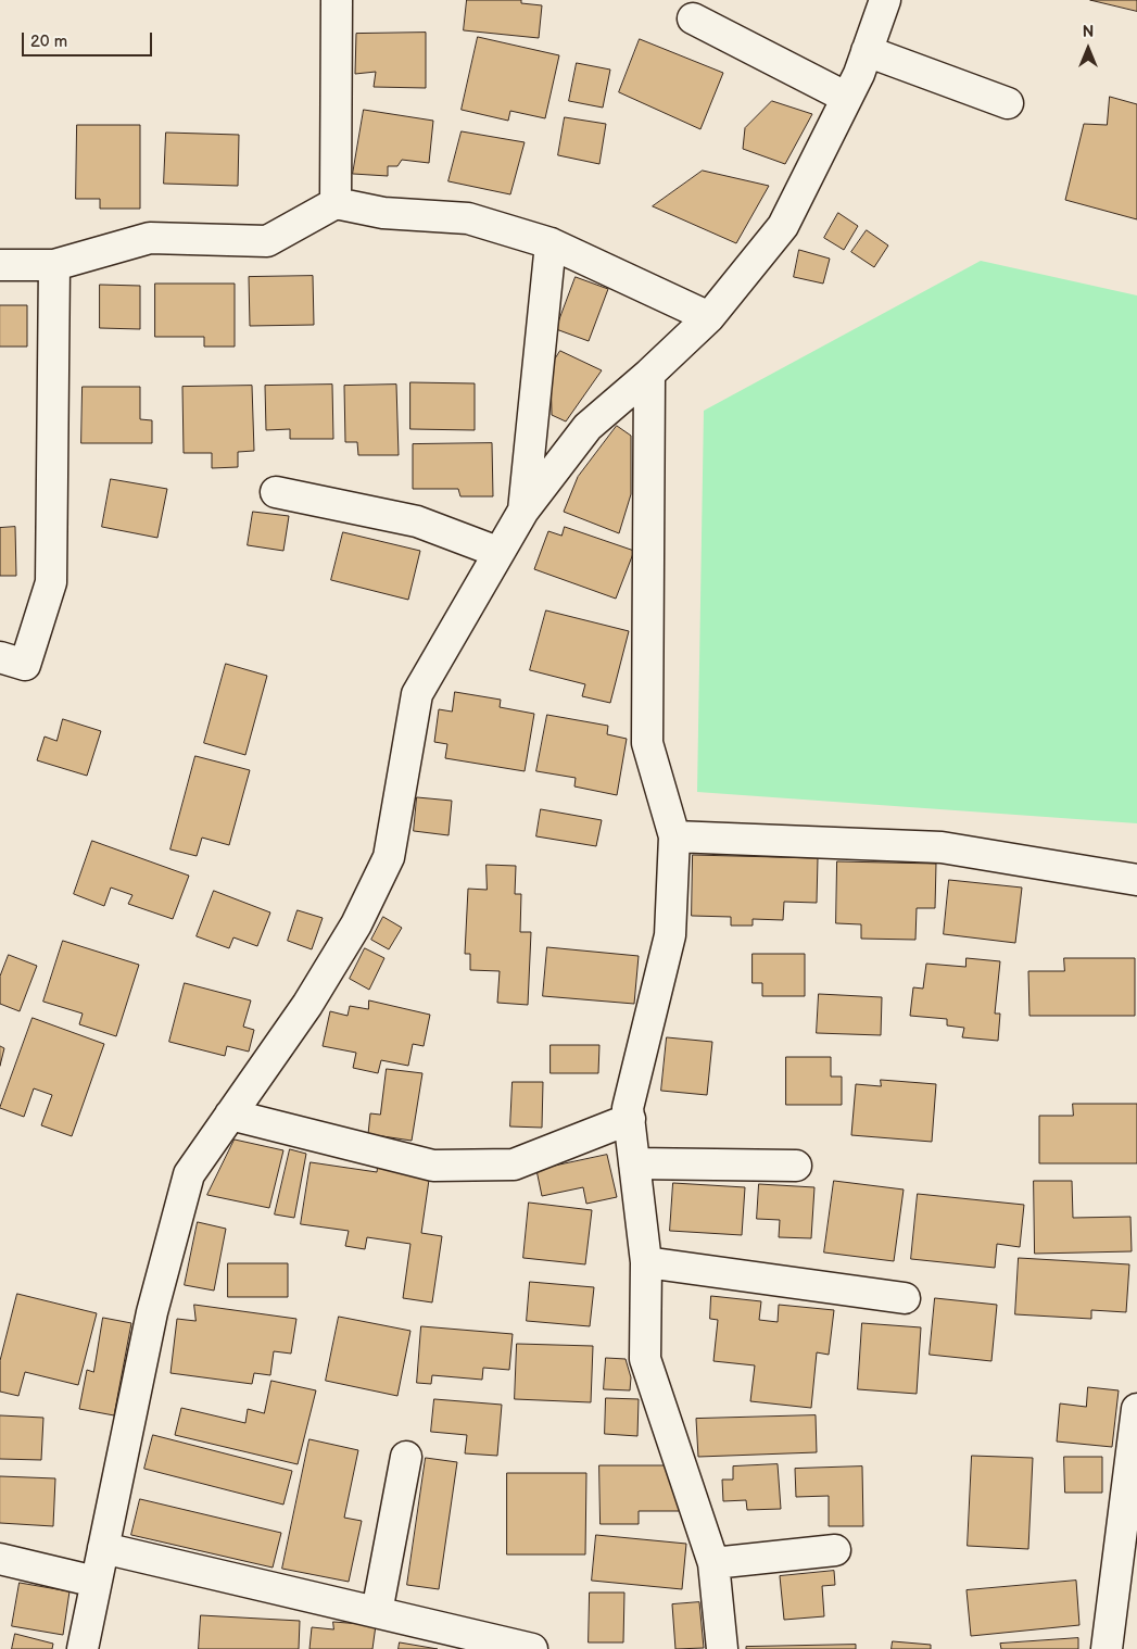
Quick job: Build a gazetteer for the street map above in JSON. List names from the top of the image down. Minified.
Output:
{"scale_bar":"20 m","north":"top"}
